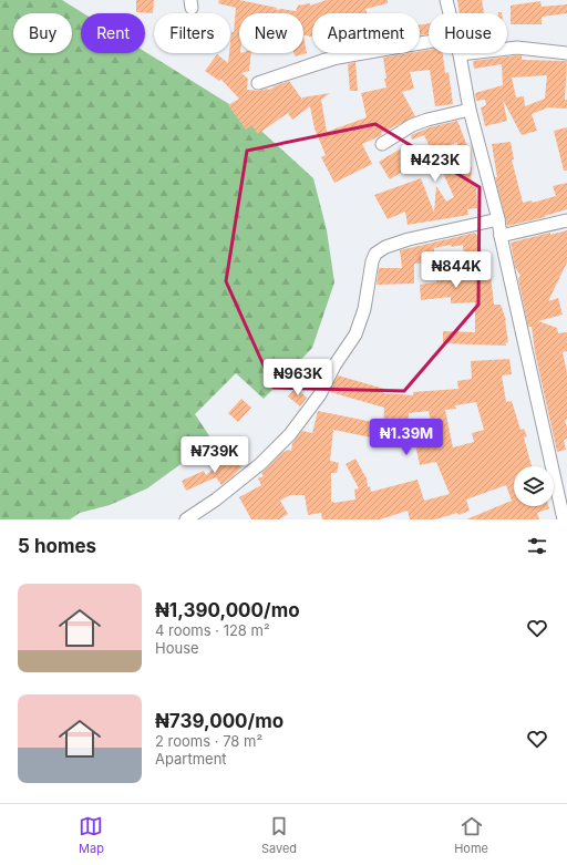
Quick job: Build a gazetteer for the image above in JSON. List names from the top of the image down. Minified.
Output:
{"page":{"chip":["Buy","Rent","Filters","New","Apartment","House"],"price":["₦423K","₦844K","₦963K","₦1.39M","₦739K"],"heading":"5 homes","list":[{"name":"₦1,390,000/mo","note":"4 rooms · 128 m² · House"},{"name":"₦739,000/mo","note":"2 rooms · 78 m² · Apartment"}],"tabs":["Map","Saved","Home"]}}
